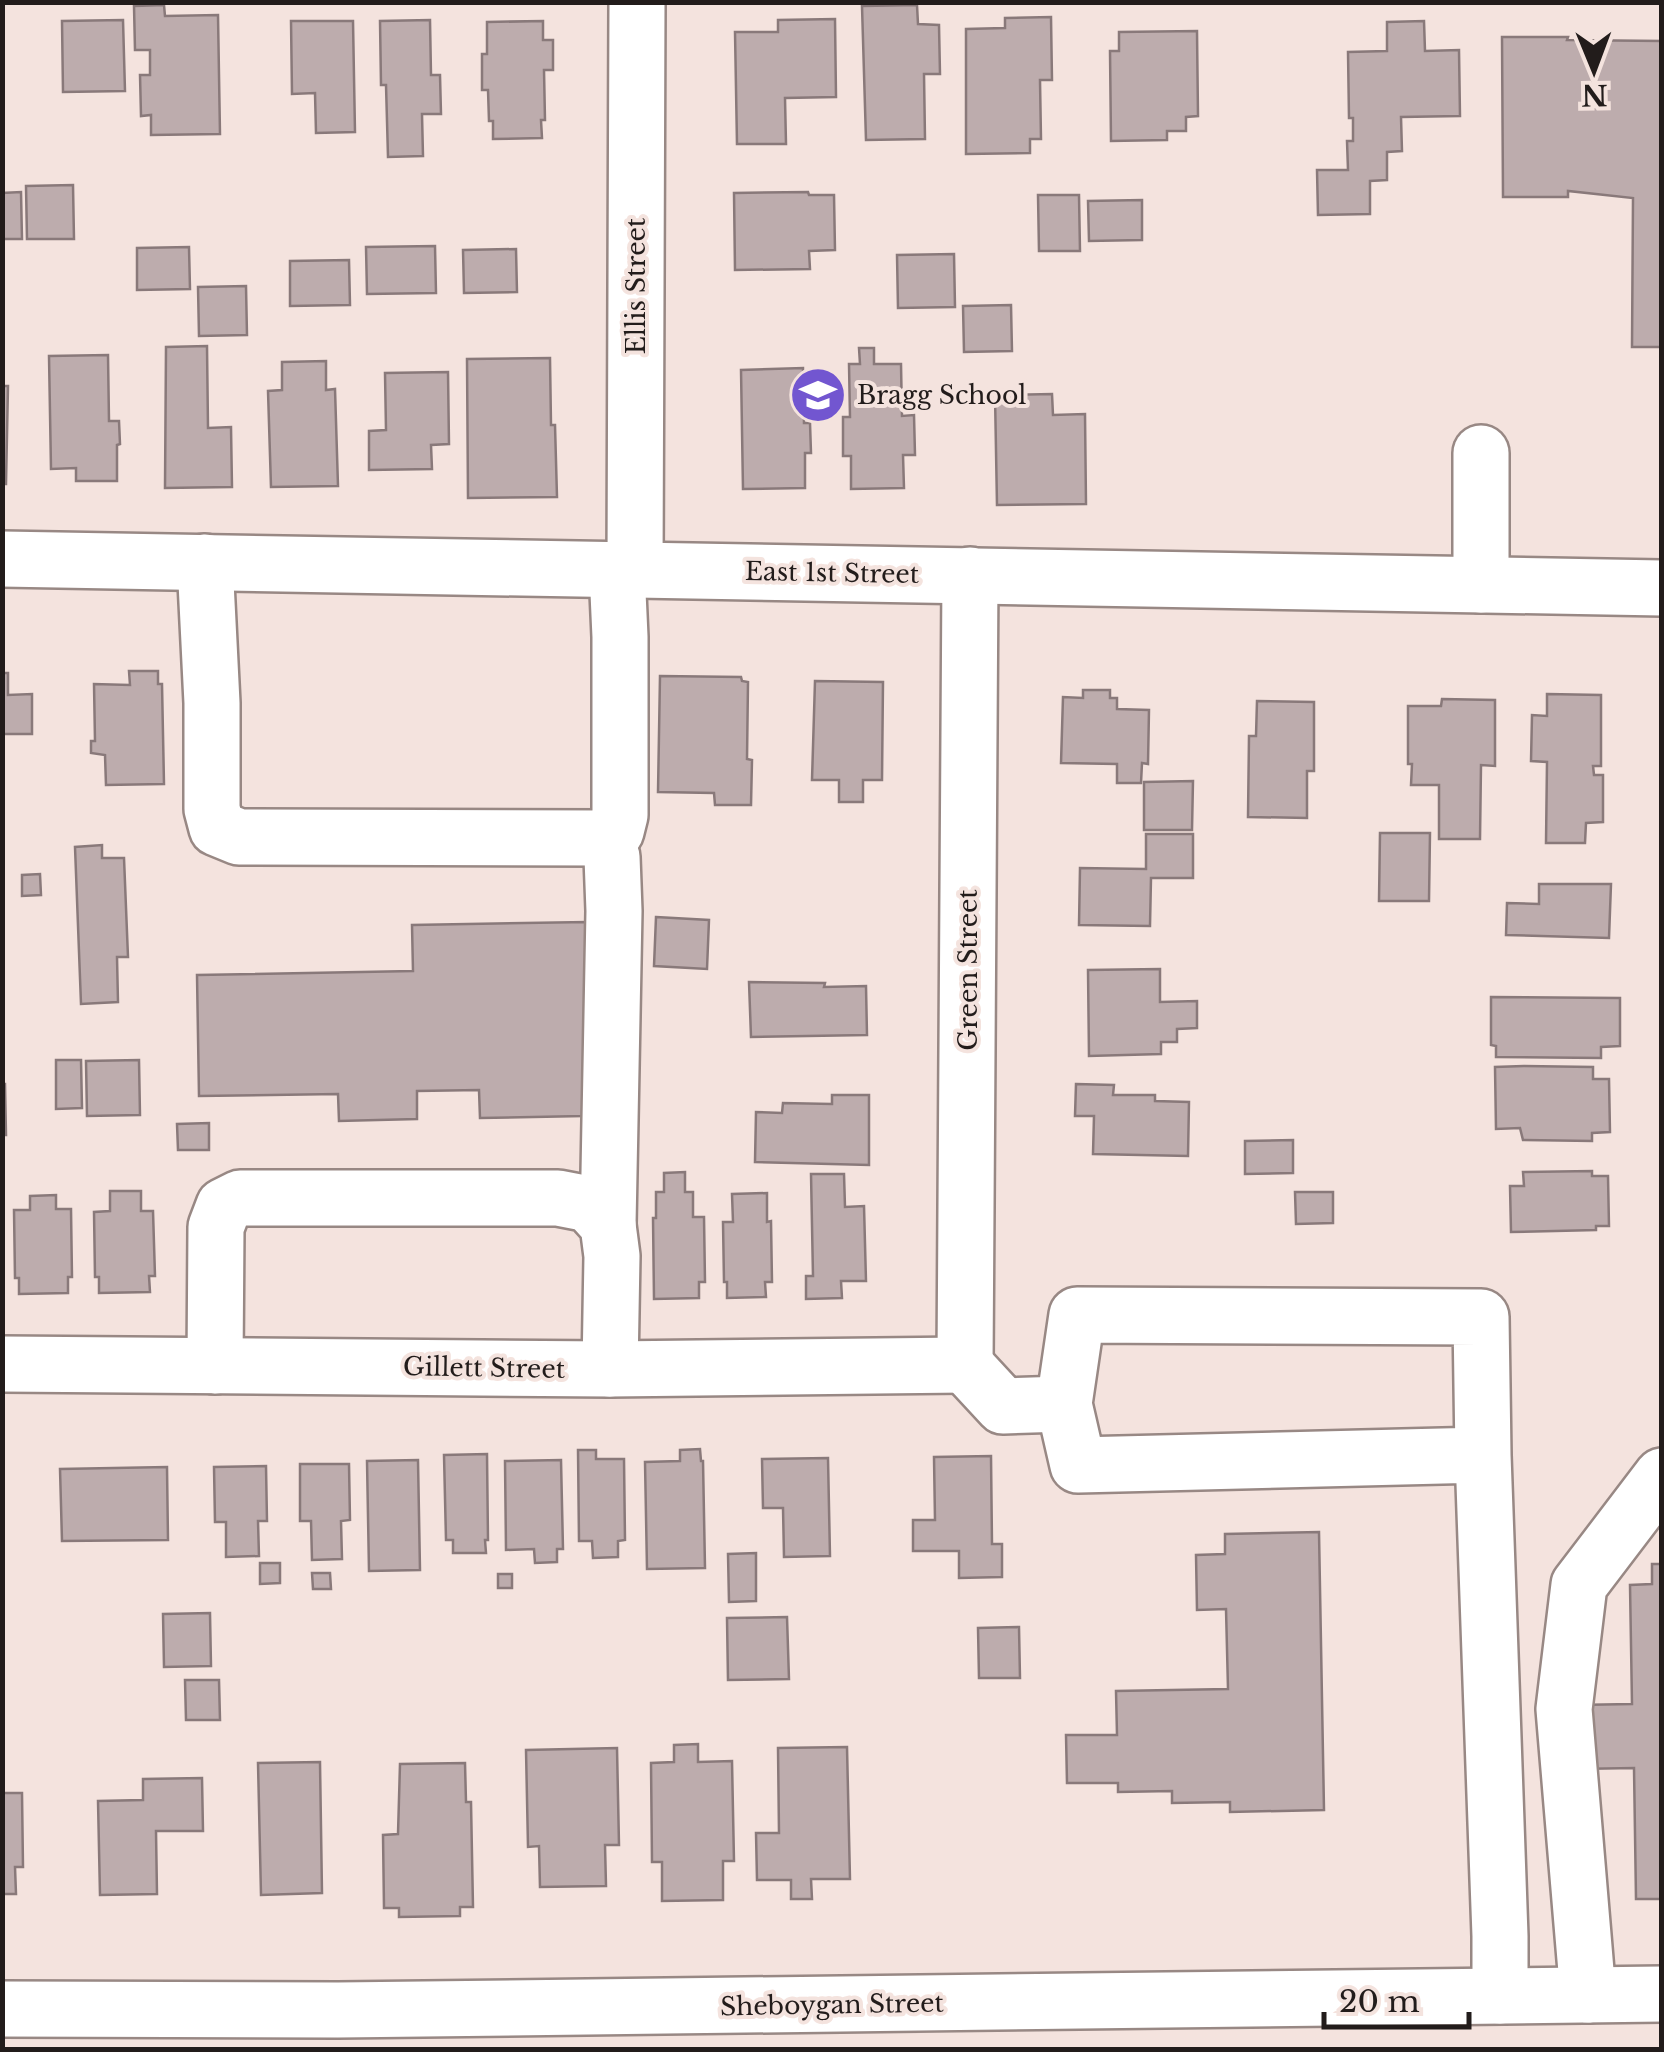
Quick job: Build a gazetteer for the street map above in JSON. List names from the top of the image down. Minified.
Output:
{"streets":{"street":["Ellis Street","East 1st Street","Green Street","Gillett Street","Sheboygan Street"]},"crossings":[["Ellis Street","East 1st Street"],["East 1st Street","Green Street"],["Green Street","Gillett Street"]],"places":{"school or university":["Bragg School"]},"scale_bar":"20 m","north":"bottom"}
